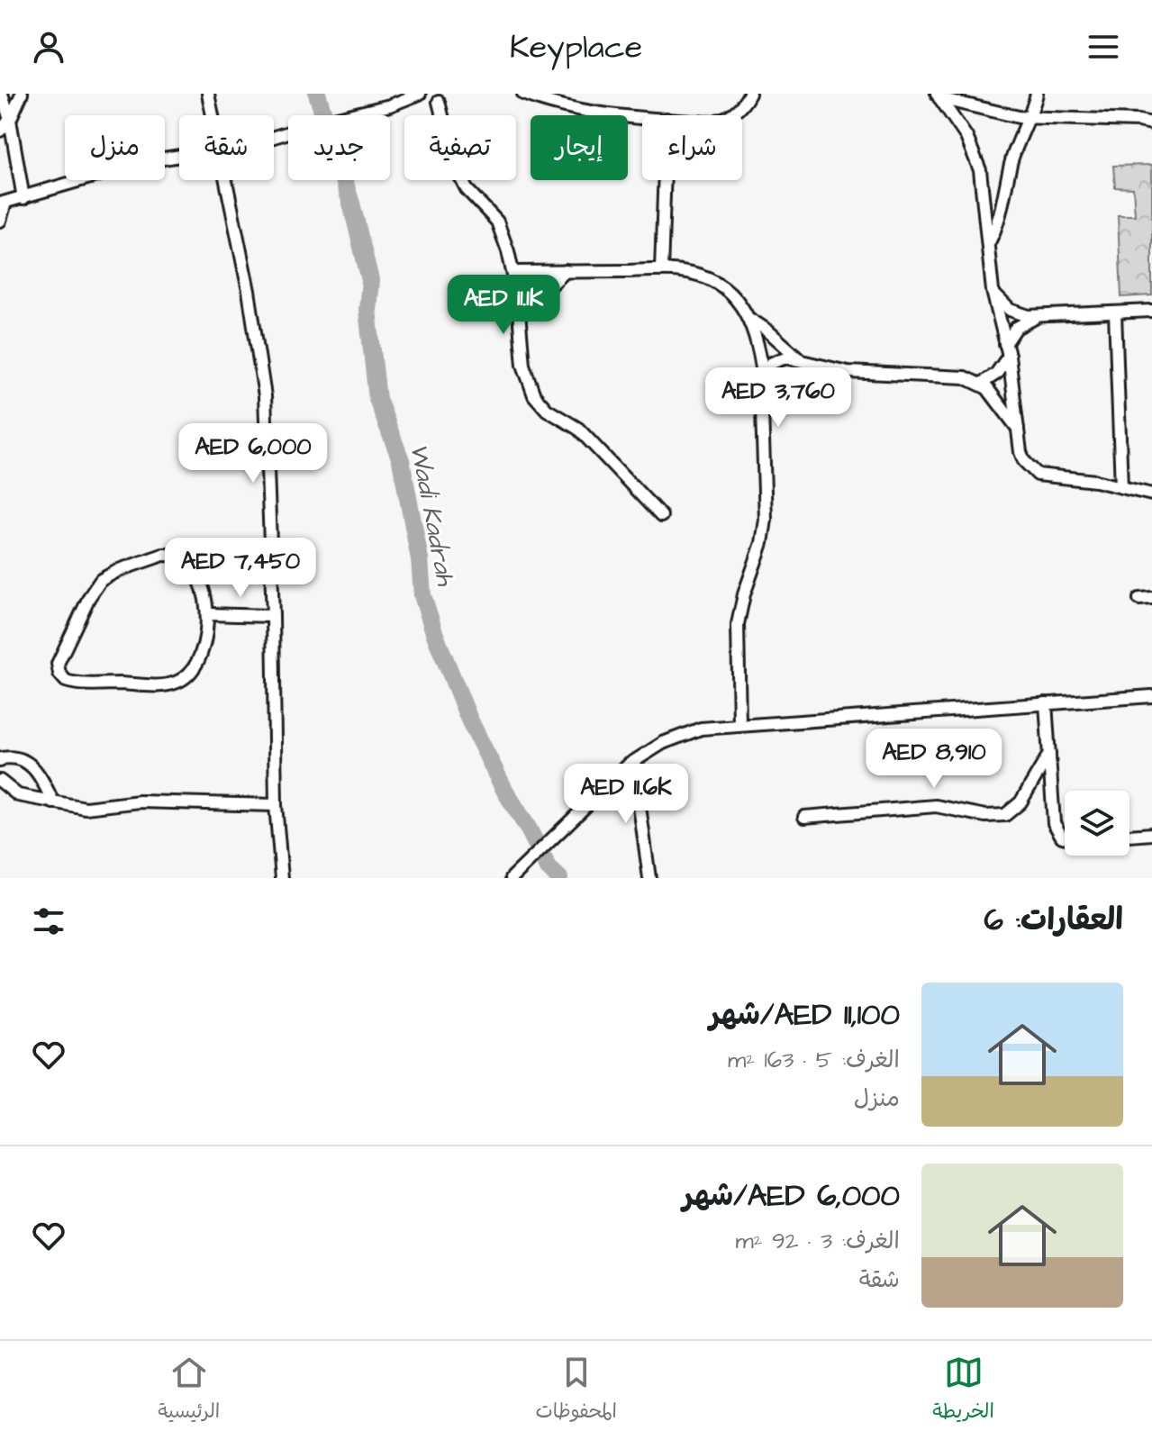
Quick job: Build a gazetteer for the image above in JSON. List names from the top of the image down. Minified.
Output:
{"water":["Wadi Kadrah"],"page":{"header":"Keyplace","chip":["شراء","إيجار","تصفية","جديد","شقة","منزل"],"price":["AED 11.1K","AED 3,760","AED 6,000","AED 7,450","AED 8,910","AED 11.6K"],"heading":"العقارات: 6","list":[{"name":"AED 11,100/شهر","note":"الغرف: 5 · 163 m² · منزل"},{"name":"AED 6,000/شهر","note":"الغرف: 3 · 92 m² · شقة"}],"tabs":["الخريطة","المحفوظات","الرئيسية"]}}
